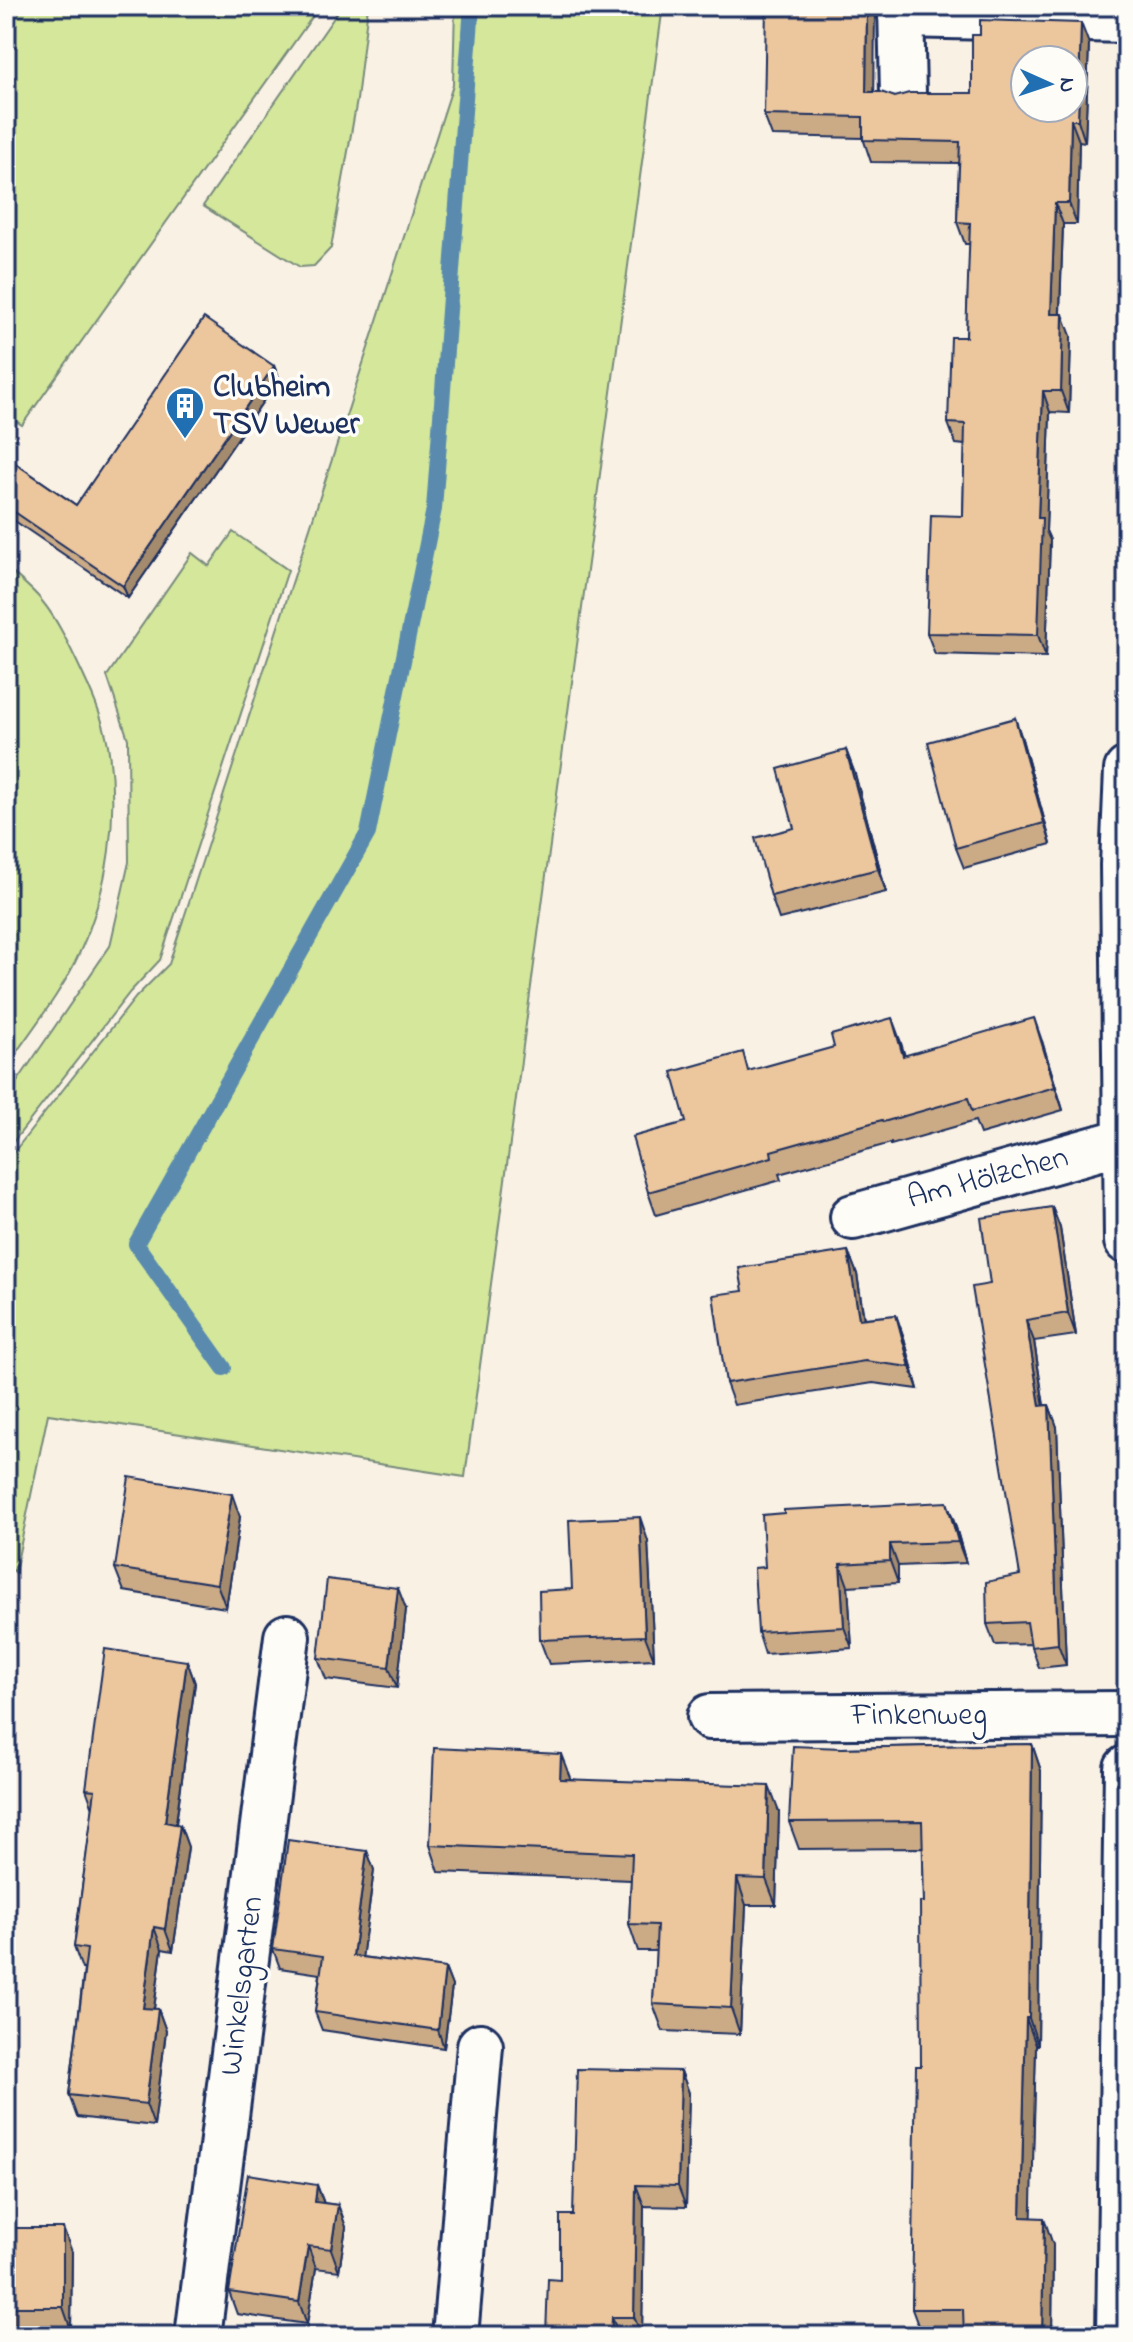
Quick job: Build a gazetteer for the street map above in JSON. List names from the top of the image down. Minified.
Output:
{"streets":{"street":["Am Hölzchen","Finkenweg","Winkelsgarten"]},"places":{"building":["Clubheim TSV Wewer"]},"north":"right"}
